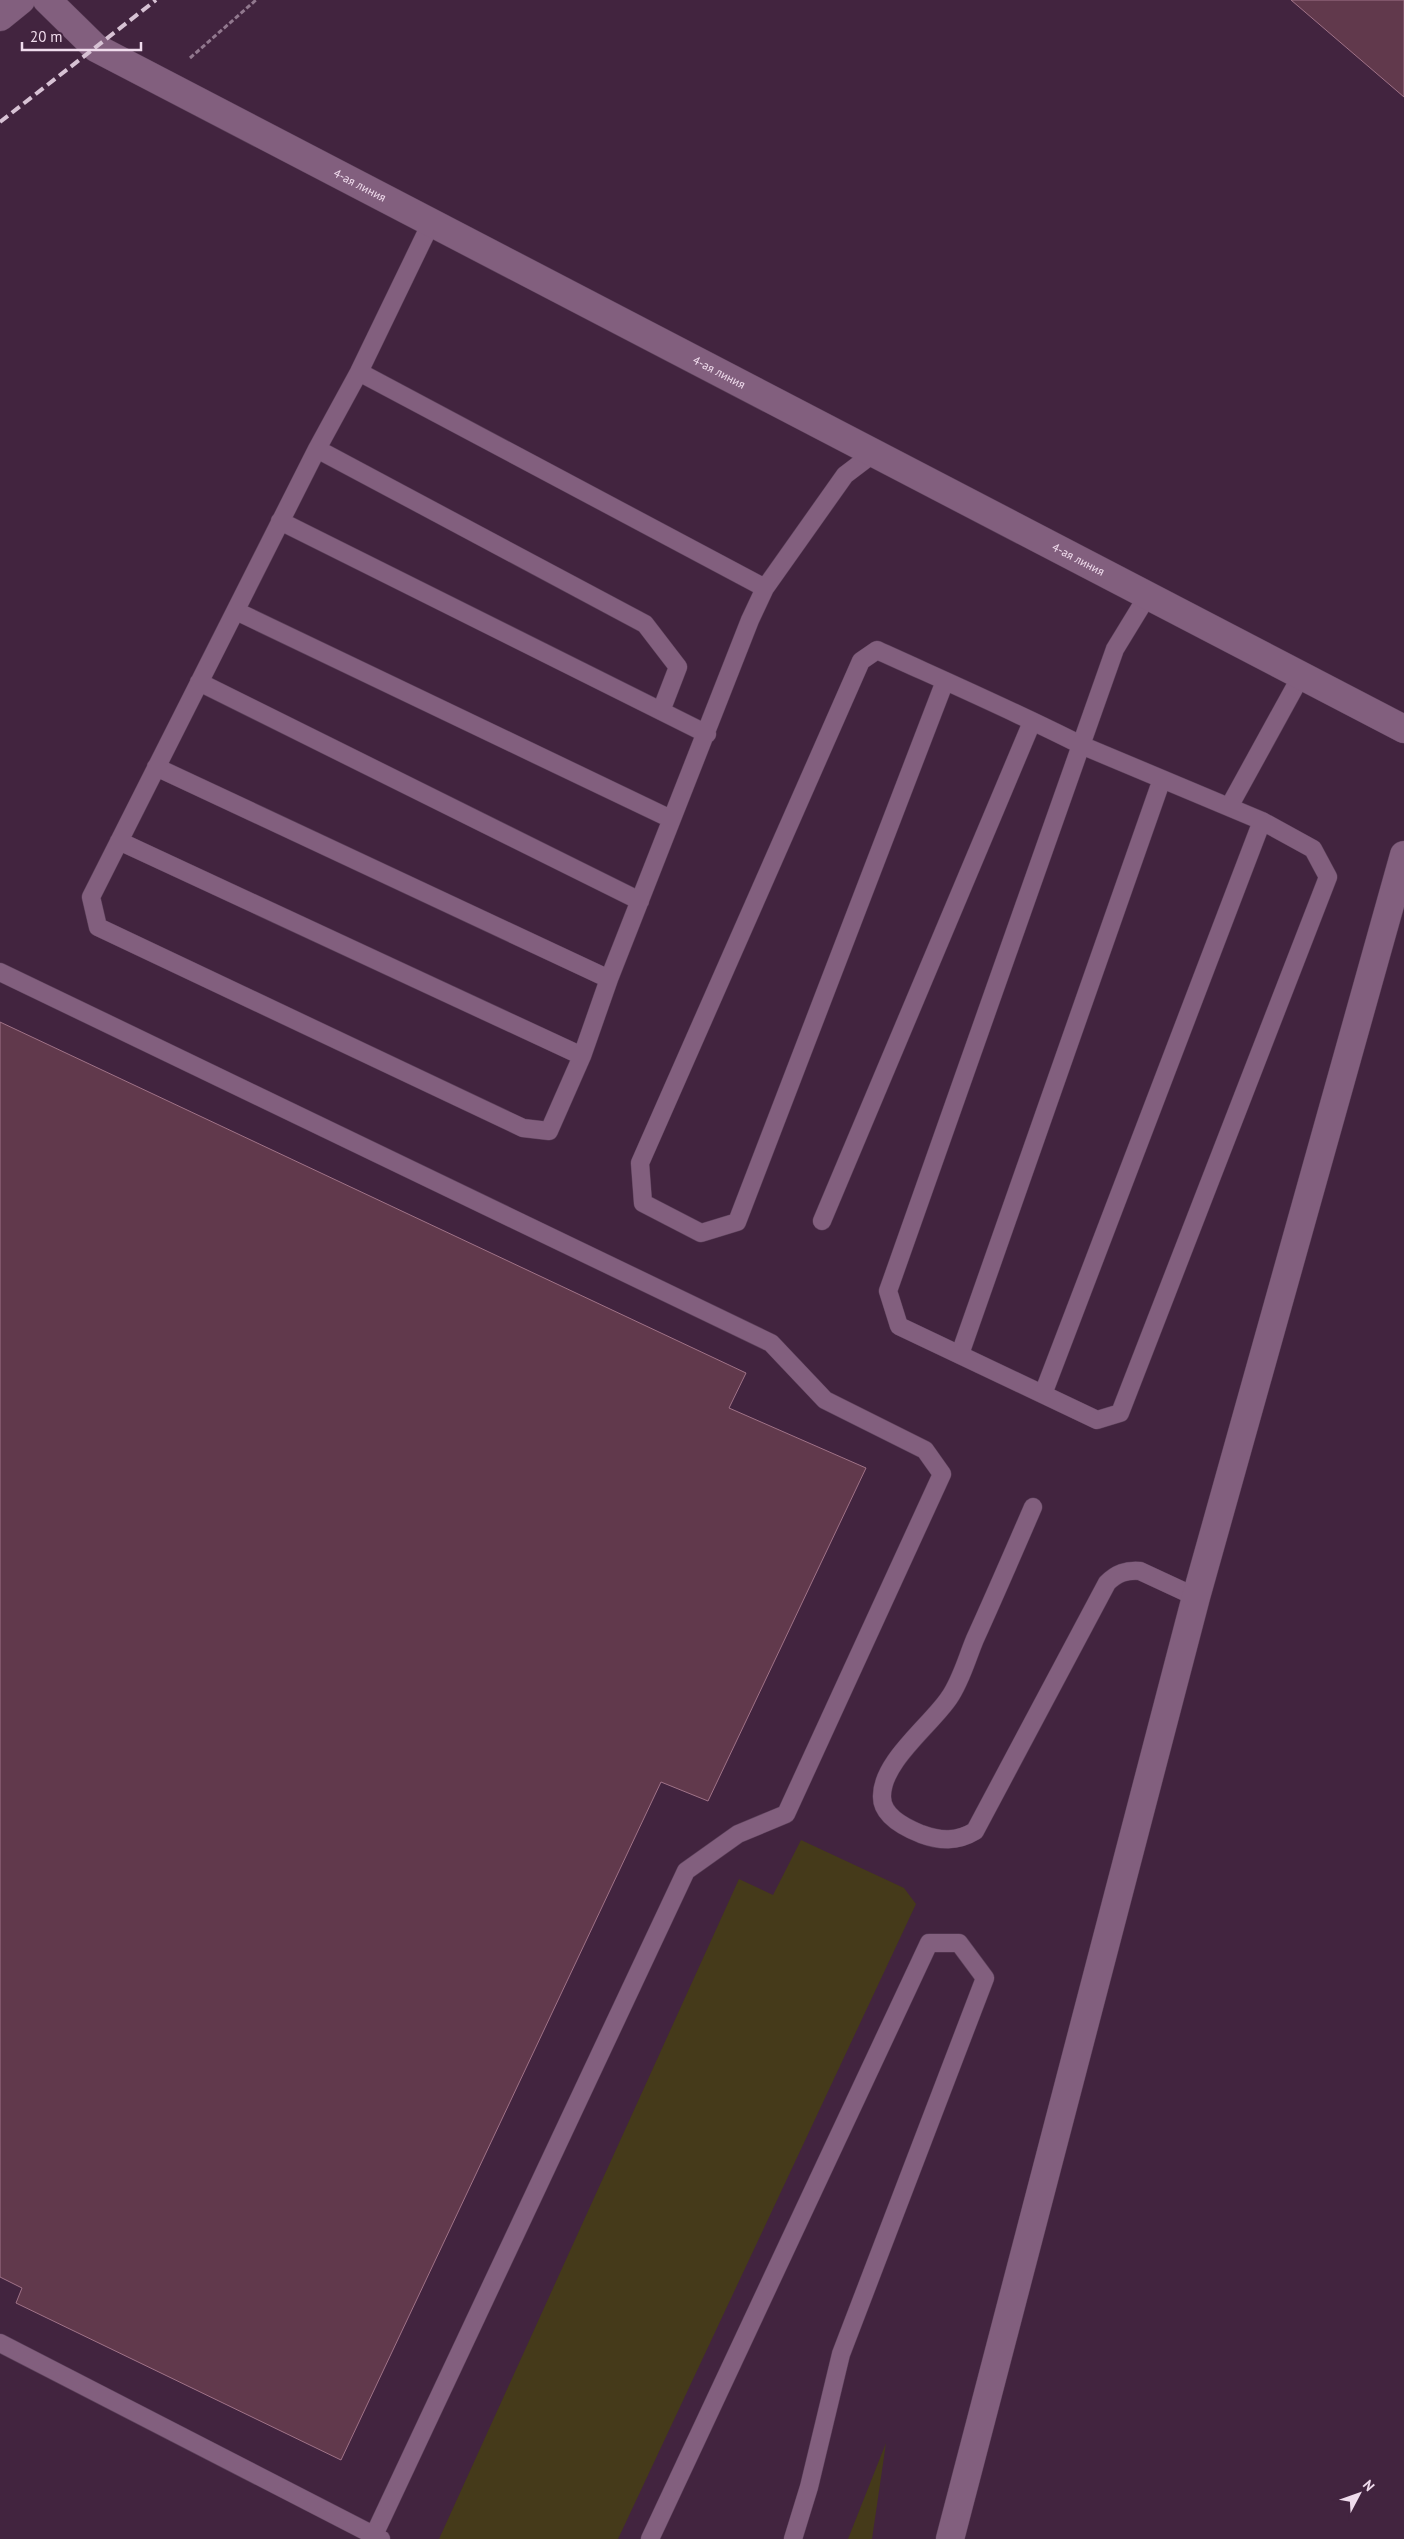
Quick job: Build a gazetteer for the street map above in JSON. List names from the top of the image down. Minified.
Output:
{"streets":{"street":["4-ая линия"]},"scale_bar":"20 m","north":"top right"}
